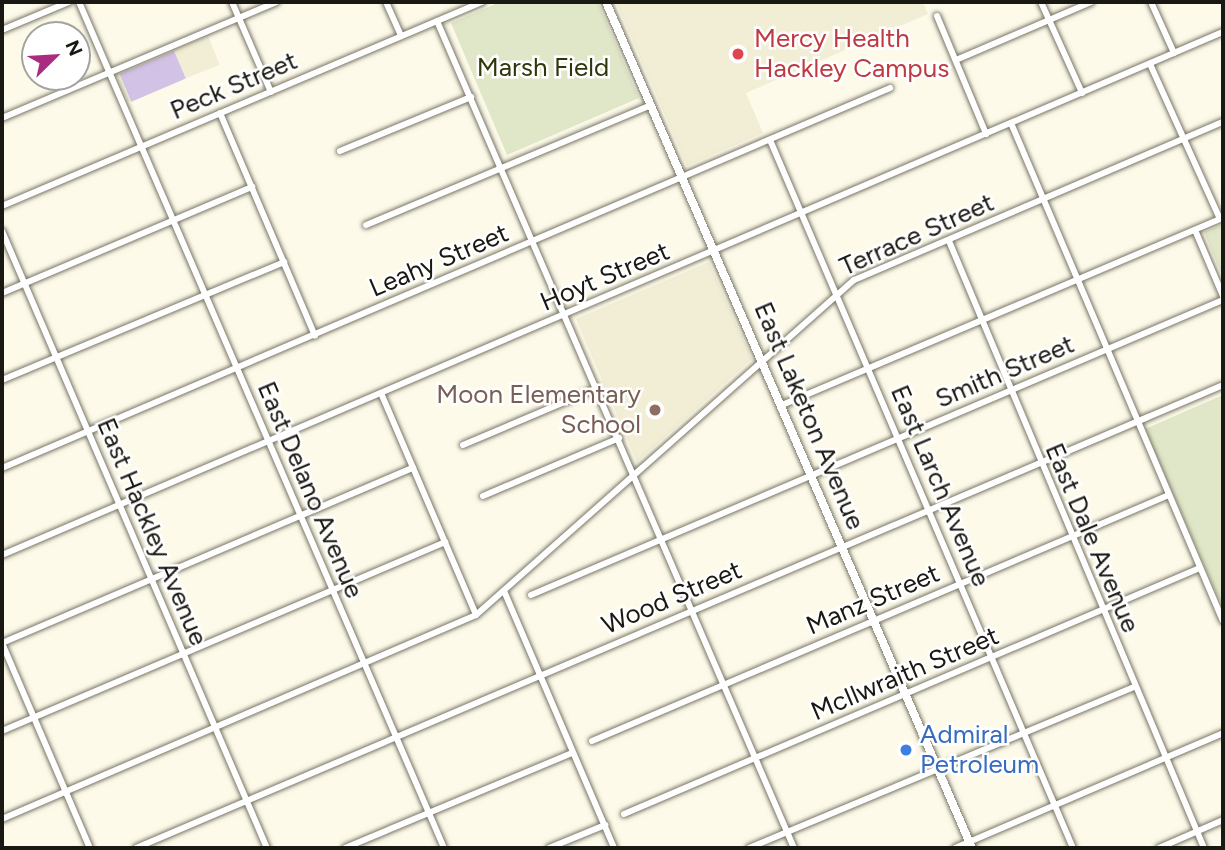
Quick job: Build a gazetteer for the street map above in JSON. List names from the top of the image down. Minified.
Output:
{"streets":{"main road":["East Laketon Avenue"],"street":["Peck Street","Terrace Street","Leahy Street","Hoyt Street","Smith Street","East Larch Avenue","East Delano Avenue","East Hackley Avenue","East Dale Avenue","Wood Street","Manz Street","McIlwraith Street"]},"crossings":[["Peck Street","East Delano Avenue"],["Terrace Street","East Laketon Avenue"],["Terrace Street","East Larch Avenue"],["Terrace Street","East Delano Avenue"],["Terrace Street","East Hackley Avenue"],["Terrace Street","East Dale Avenue"],["Leahy Street","East Laketon Avenue"],["Leahy Street","East Larch Avenue"],["Leahy Street","East Delano Avenue"],["Leahy Street","East Hackley Avenue"],["Hoyt Street","East Laketon Avenue"],["Hoyt Street","East Larch Avenue"],["Hoyt Street","East Delano Avenue"],["Hoyt Street","East Hackley Avenue"],["Smith Street","East Laketon Avenue"],["Smith Street","East Larch Avenue"],["Smith Street","East Dale Avenue"],["East Laketon Avenue","Wood Street"],["East Laketon Avenue","Manz Street"],["East Laketon Avenue","McIlwraith Street"],["East Larch Avenue","Wood Street"],["East Larch Avenue","Manz Street"],["East Larch Avenue","McIlwraith Street"],["East Delano Avenue","Wood Street"],["East Hackley Avenue","Wood Street"],["East Dale Avenue","Wood Street"],["East Dale Avenue","Manz Street"],["East Dale Avenue","McIlwraith Street"]],"parks":["Marsh Field"],"places":["Mercy Health Hackley Campus","Moon Elementary School","Admiral Petroleum"],"north":"top right"}
